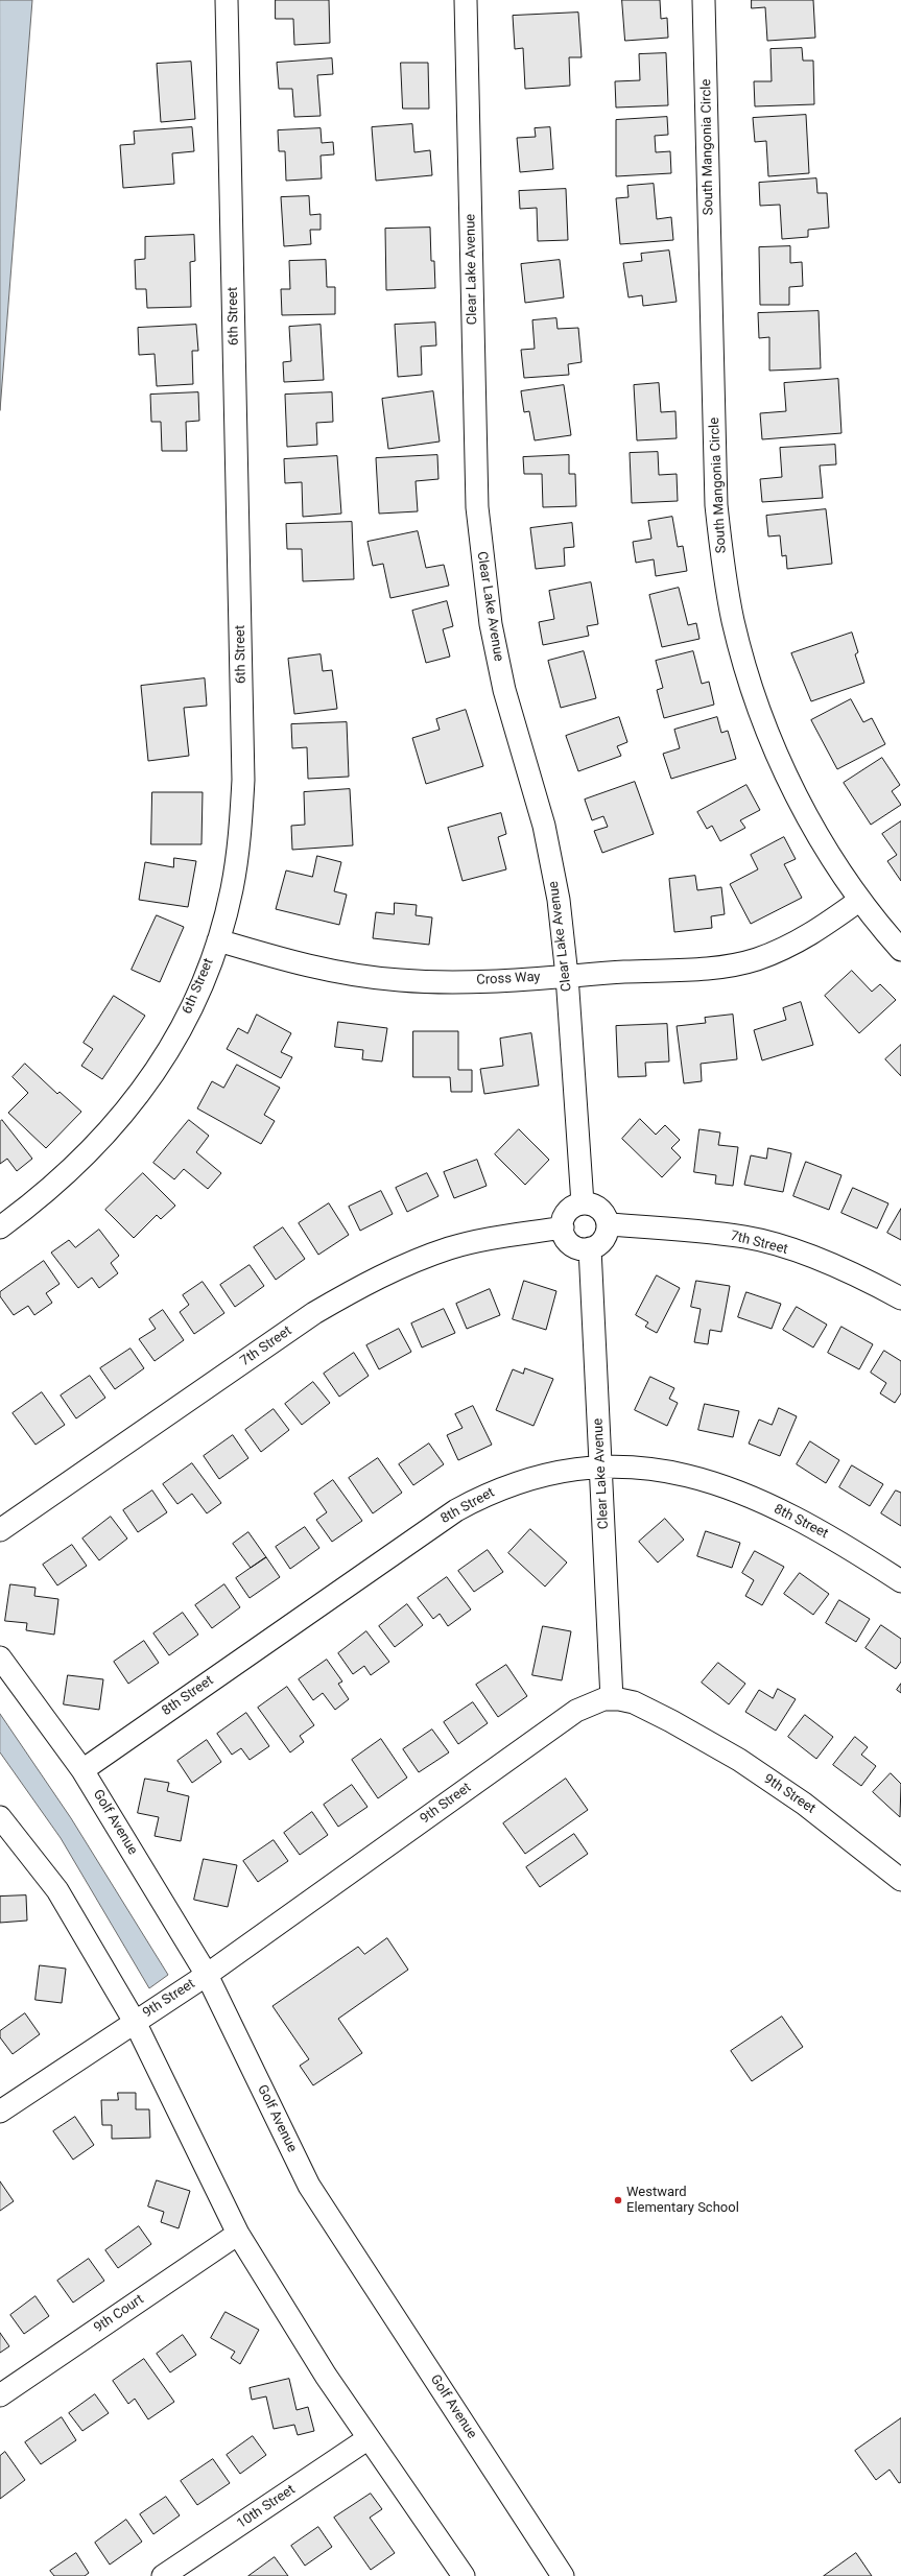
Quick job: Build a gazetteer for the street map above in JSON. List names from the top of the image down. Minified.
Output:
{"streets":{"street":["South Mangonia Circle","Clear Lake Avenue","6th Street","Cross Way","7th Street","8th Street","9th Street","Golf Avenue","9th Court","10th Street"]},"crossings":[["South Mangonia Circle","Cross Way"],["Clear Lake Avenue","Cross Way"],["Clear Lake Avenue","7th Street"],["Clear Lake Avenue","8th Street"],["Clear Lake Avenue","9th Street"],["6th Street","Cross Way"],["8th Street","Golf Avenue"],["9th Street","Golf Avenue"]],"places":["Westward Elementary School"]}
